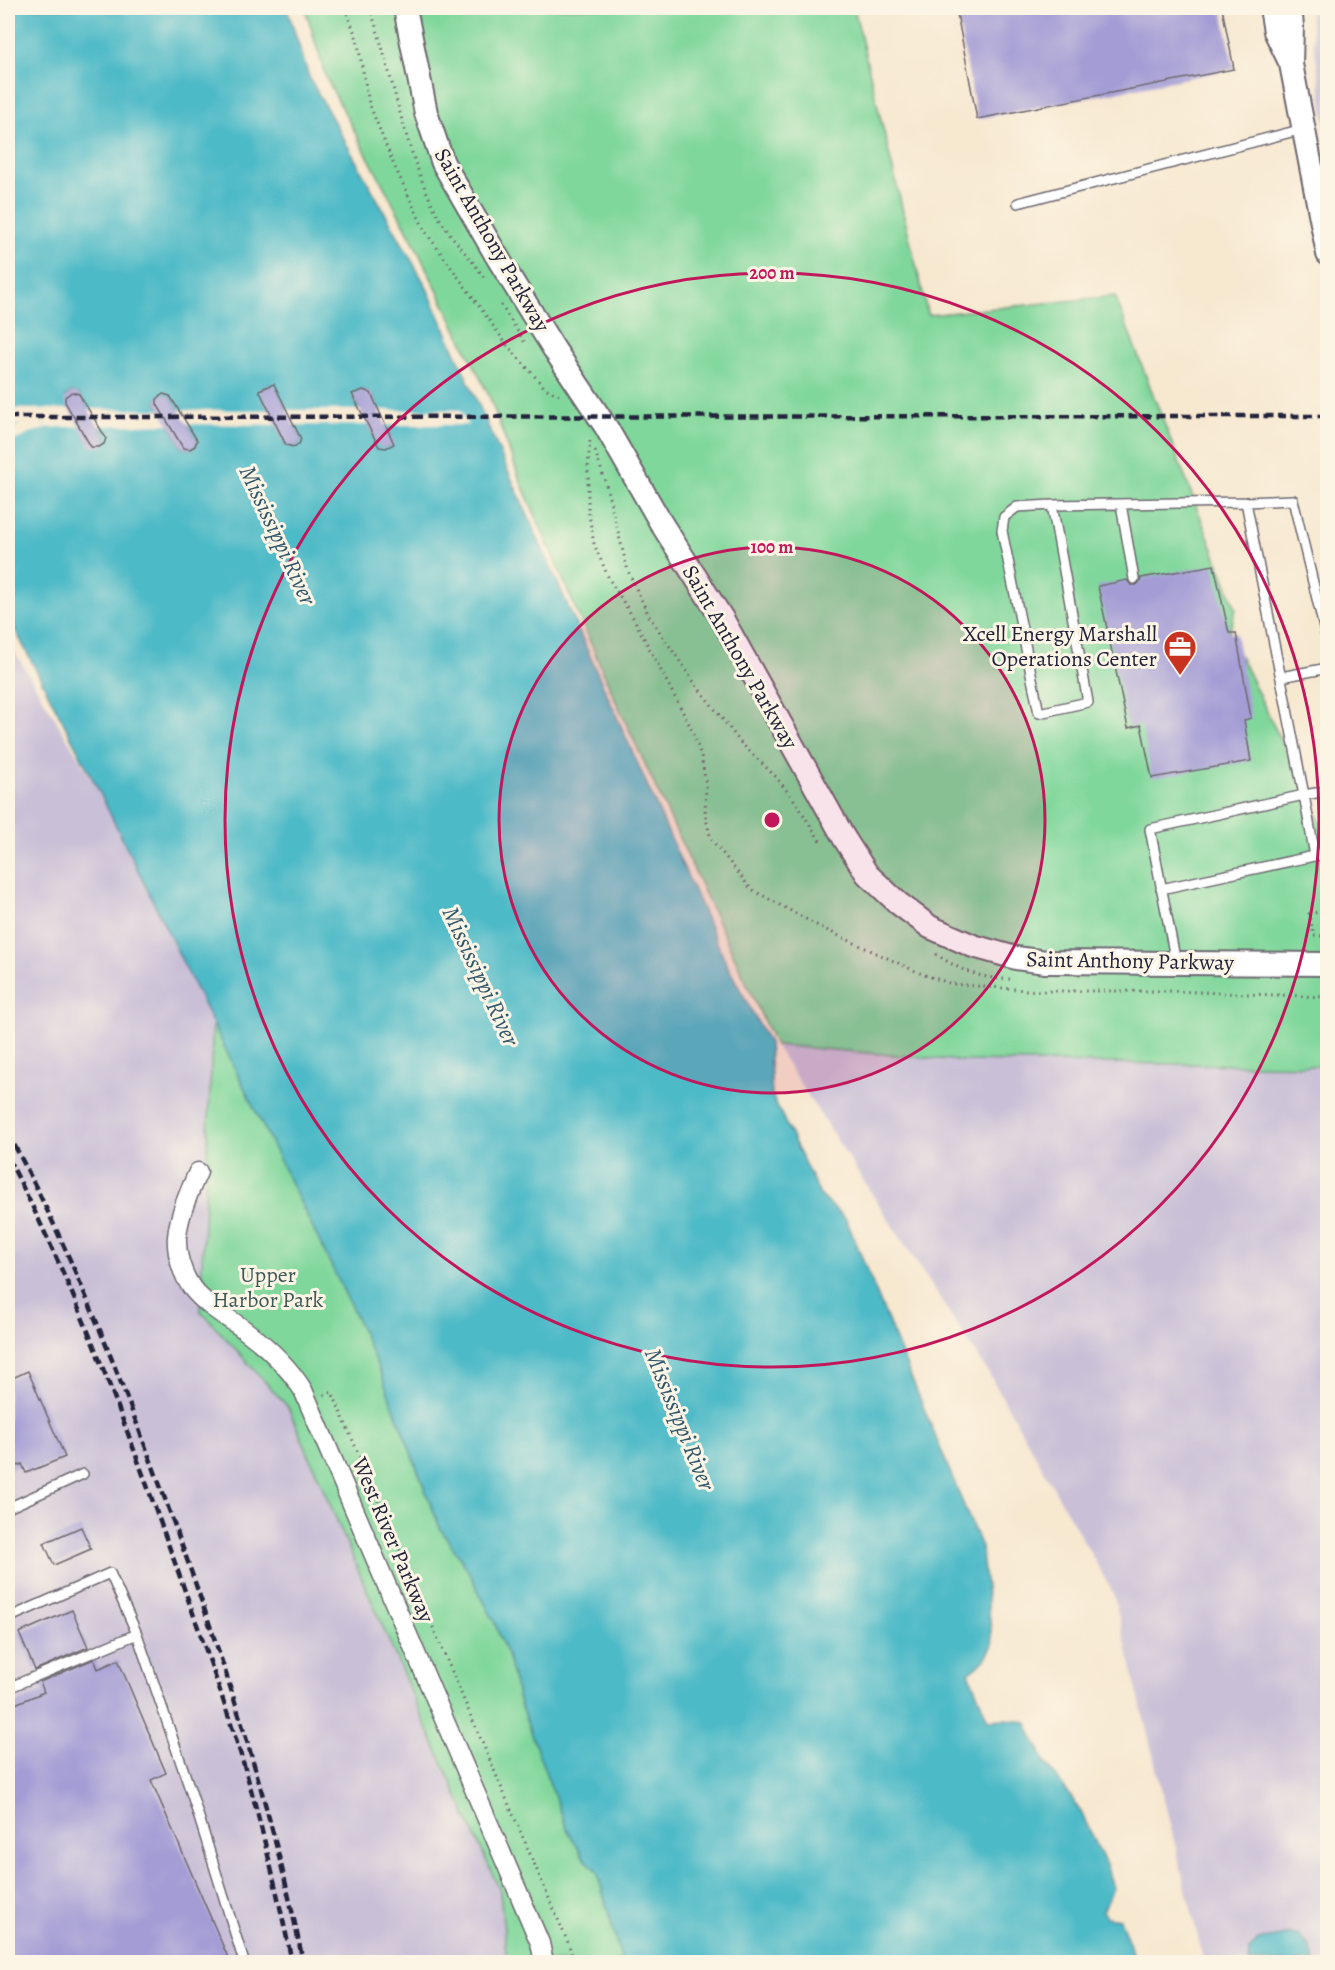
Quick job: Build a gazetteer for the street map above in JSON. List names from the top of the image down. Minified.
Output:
{"streets":{"street":["Saint Anthony Parkway","West River Parkway"]},"water":["Mississippi River"],"parks":["Upper Harbor Park"],"places":{"office":["Xcell Energy Marshall Operations Center"]},"rings":["200 m","100 m"]}
